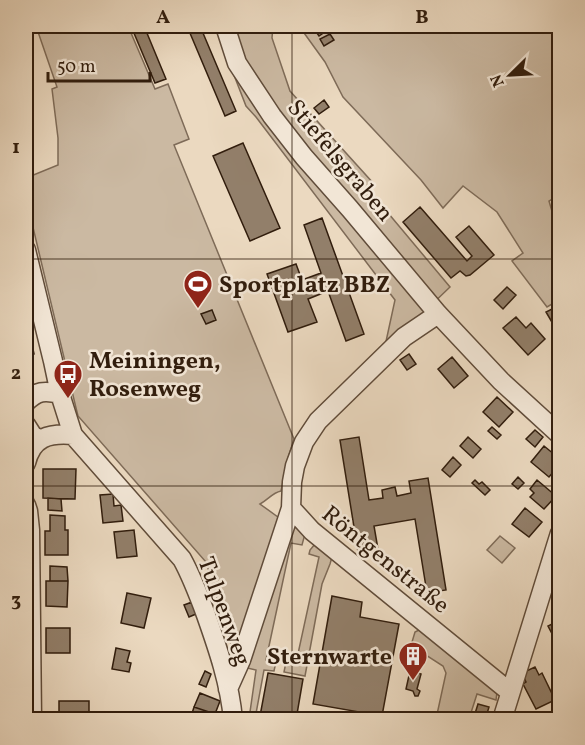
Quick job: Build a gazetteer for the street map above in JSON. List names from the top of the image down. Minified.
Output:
{"streets":{"street":["Stiefelsgraben","Röntgenstraße","Tulpenweg"]},"crossings":[["Stiefelsgraben","Röntgenstraße"],["Röntgenstraße","Tulpenweg"]],"places":{"sports":["Sportplatz BBZ"],"bus stop":["Meiningen, Rosenweg"],"building":["Sternwarte"]},"scale_bar":"50 m","north":"bottom left","grid":{"columns":["A","B"],"rows":["1","2","3"]}}
